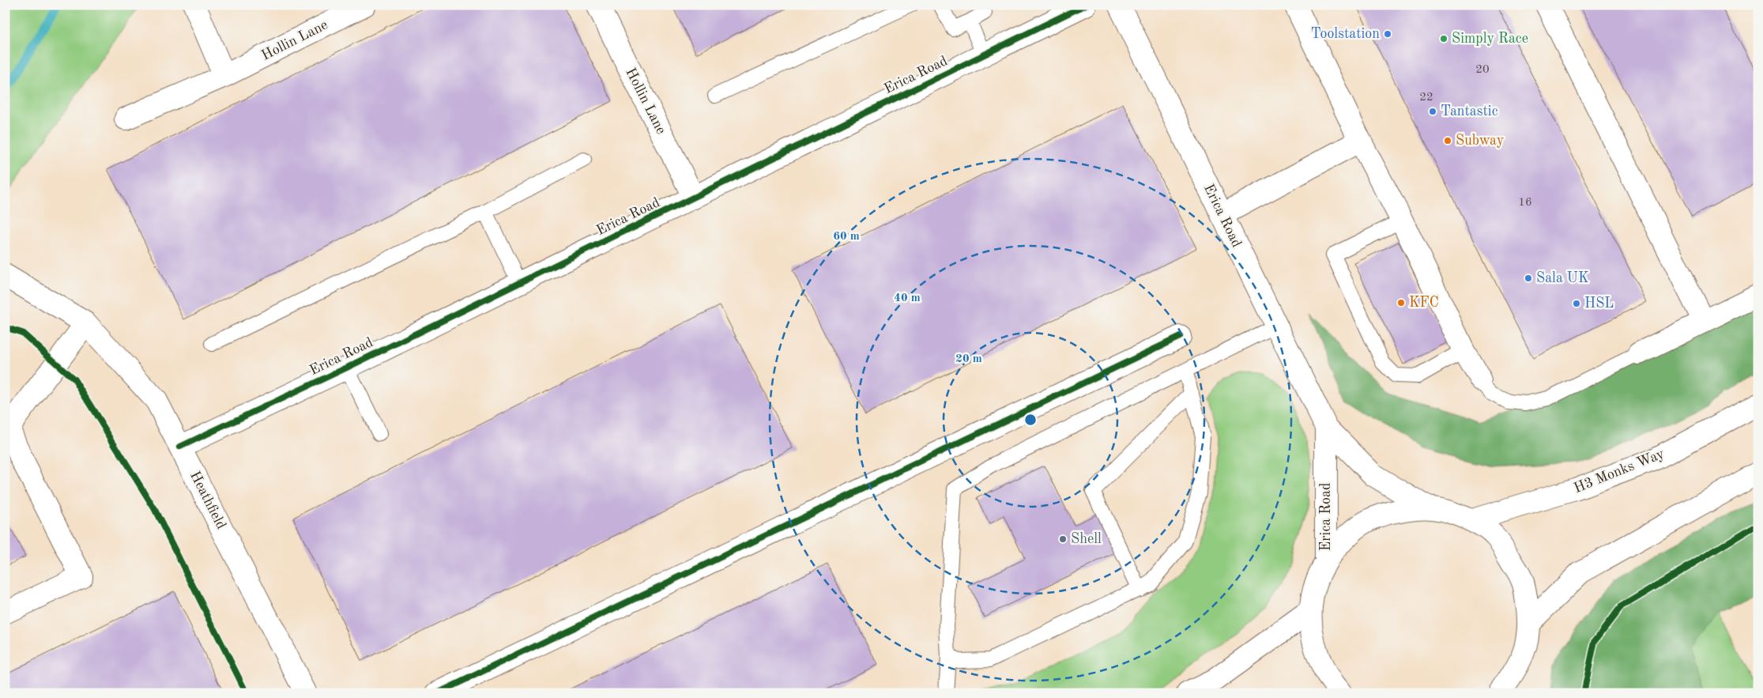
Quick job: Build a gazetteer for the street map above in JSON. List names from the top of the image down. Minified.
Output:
{"streets":{"street":["Hollin Lane","Erica Road","H3 Monks Way","Heathfield"]},"crossings":[["Hollin Lane","Erica Road"],["Erica Road","Heathfield"]],"places":["Toolstation","Simply Race","Tantastic","Subway","Sala UK","KFC","HSL","Shell"],"house_numbers":["20","22","16"],"rings":["60 m","40 m","20 m"]}
